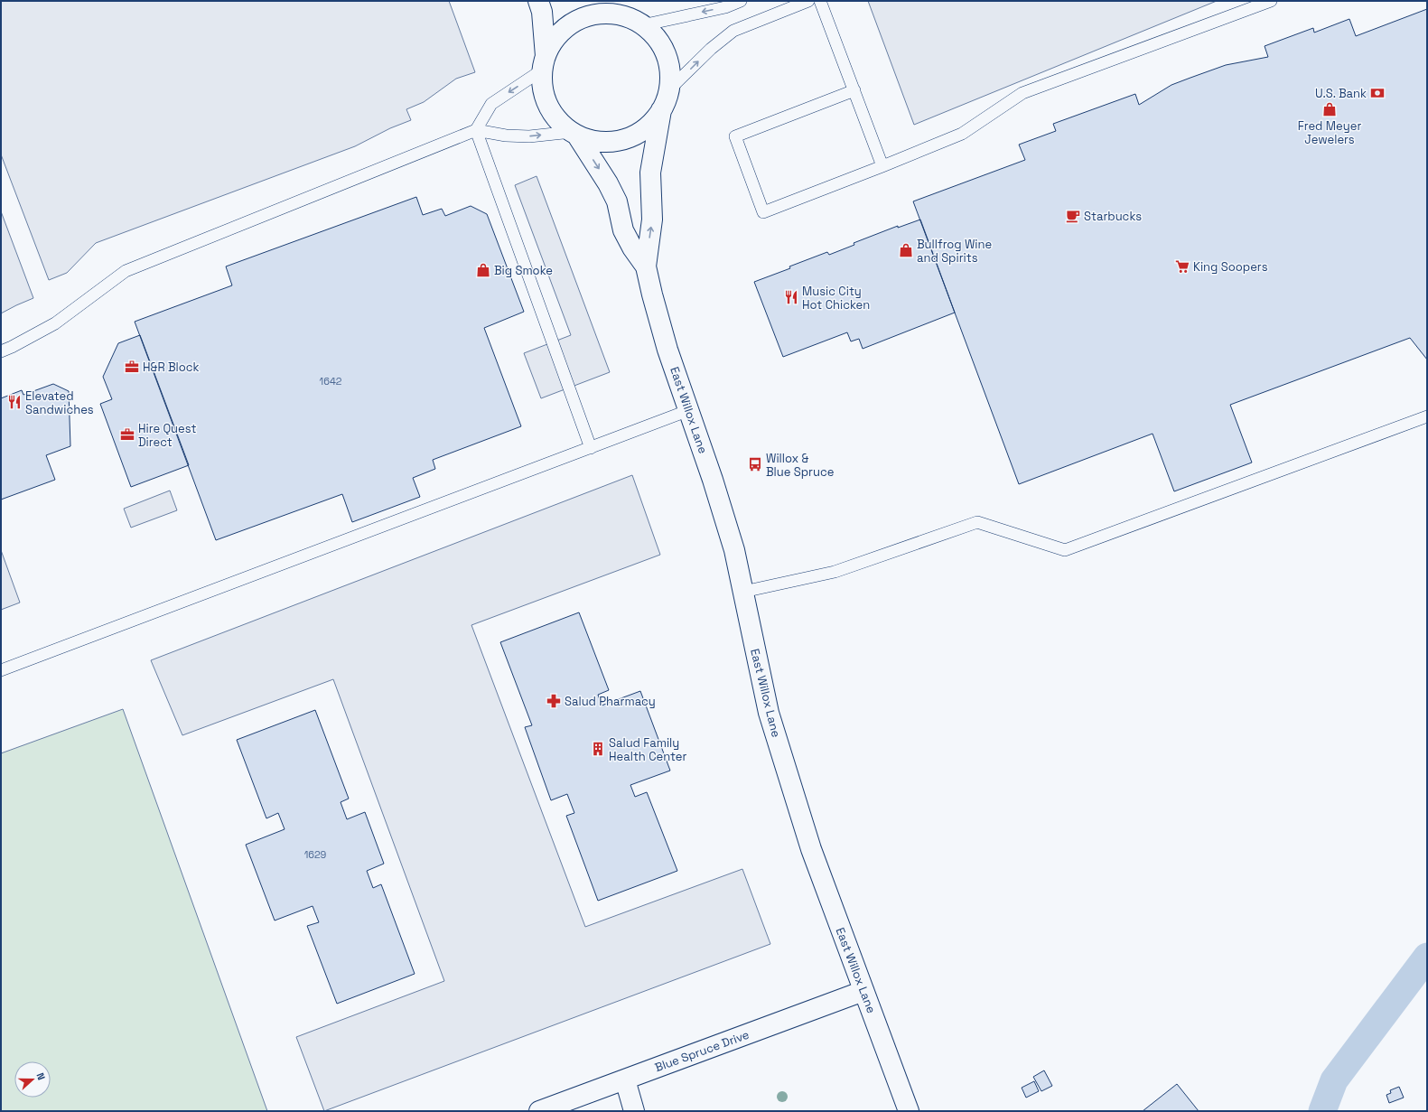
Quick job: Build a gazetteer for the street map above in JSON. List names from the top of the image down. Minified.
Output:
{"streets":{"main road":["East Willox Lane","Blue Spruce Drive"]},"crossings":[["East Willox Lane","Blue Spruce Drive"]],"places":{"bank":["U.S. Bank"],"shop":["Fred Meyer Jewelers","Bullfrog Wine and Spirits","Big Smoke"],"cafe":["Starbucks"],"supermarket":["King Soopers"],"restaurant":["Music City Hot Chicken","Elevated Sandwiches"],"office":["H&R Block","Hire Quest Direct"],"bus stop":["Willox & Blue Spruce"],"pharmacy":["Salud Pharmacy"],"building":["Salud Family Health Center"]},"house_numbers":["1642","1629"],"north":"right"}
